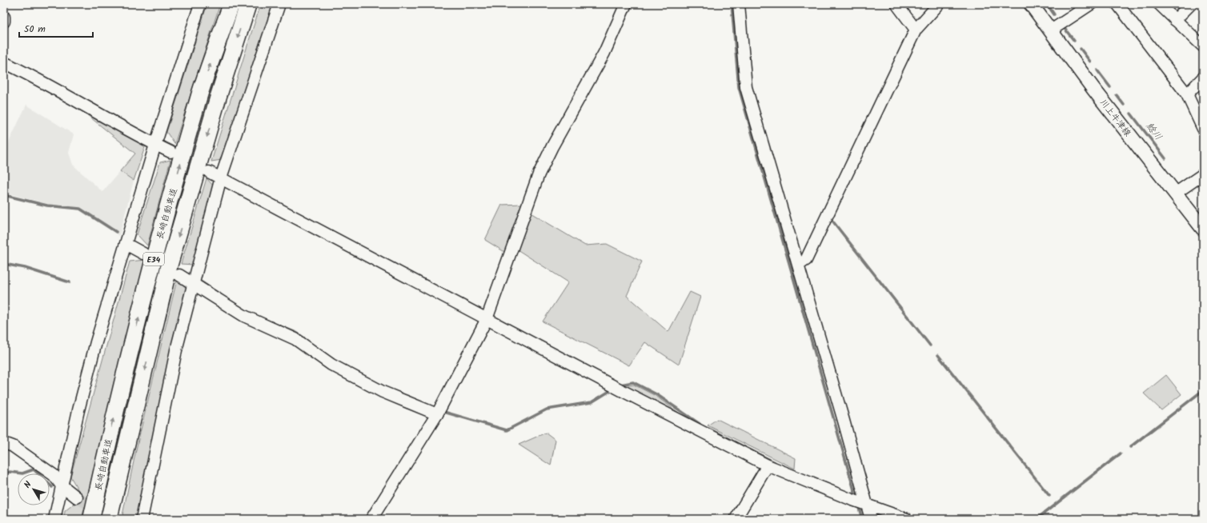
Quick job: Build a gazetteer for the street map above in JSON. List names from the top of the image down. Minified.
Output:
{"streets":{"highway":["長崎自動車道","E34"],"main road":["川上牛津線"]},"water":["鯰川"],"scale_bar":"50 m","north":"top left"}
